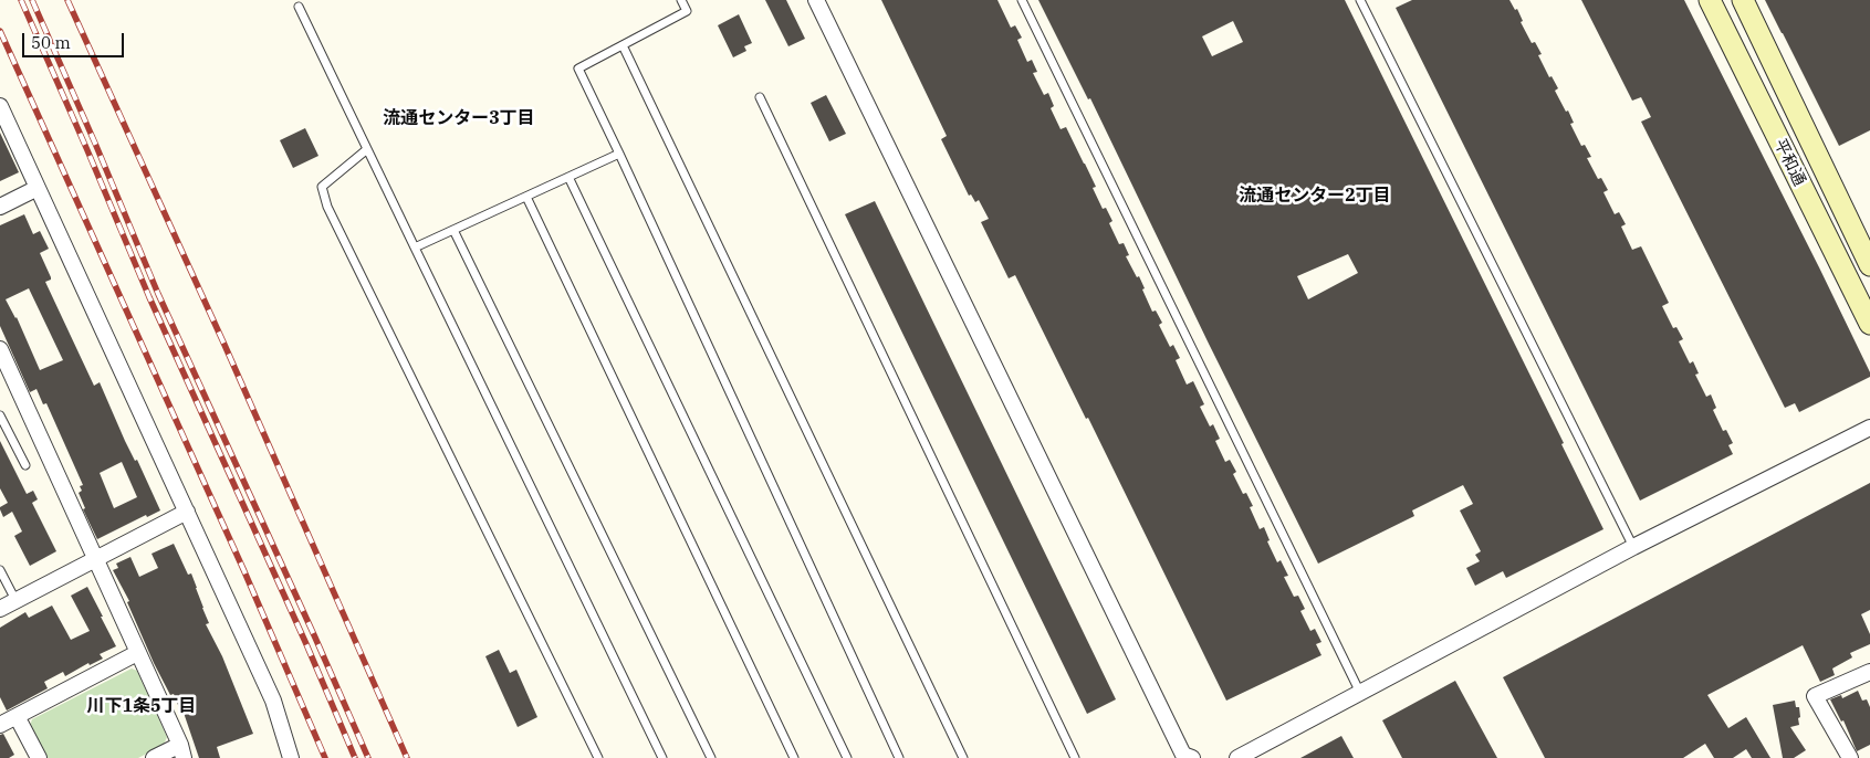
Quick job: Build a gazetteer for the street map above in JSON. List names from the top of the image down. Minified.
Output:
{"streets":{"street":["平和通"]},"districts":["流通センター3丁目","流通センター2丁目","川下1条5丁目"],"scale_bar":"50 m"}
